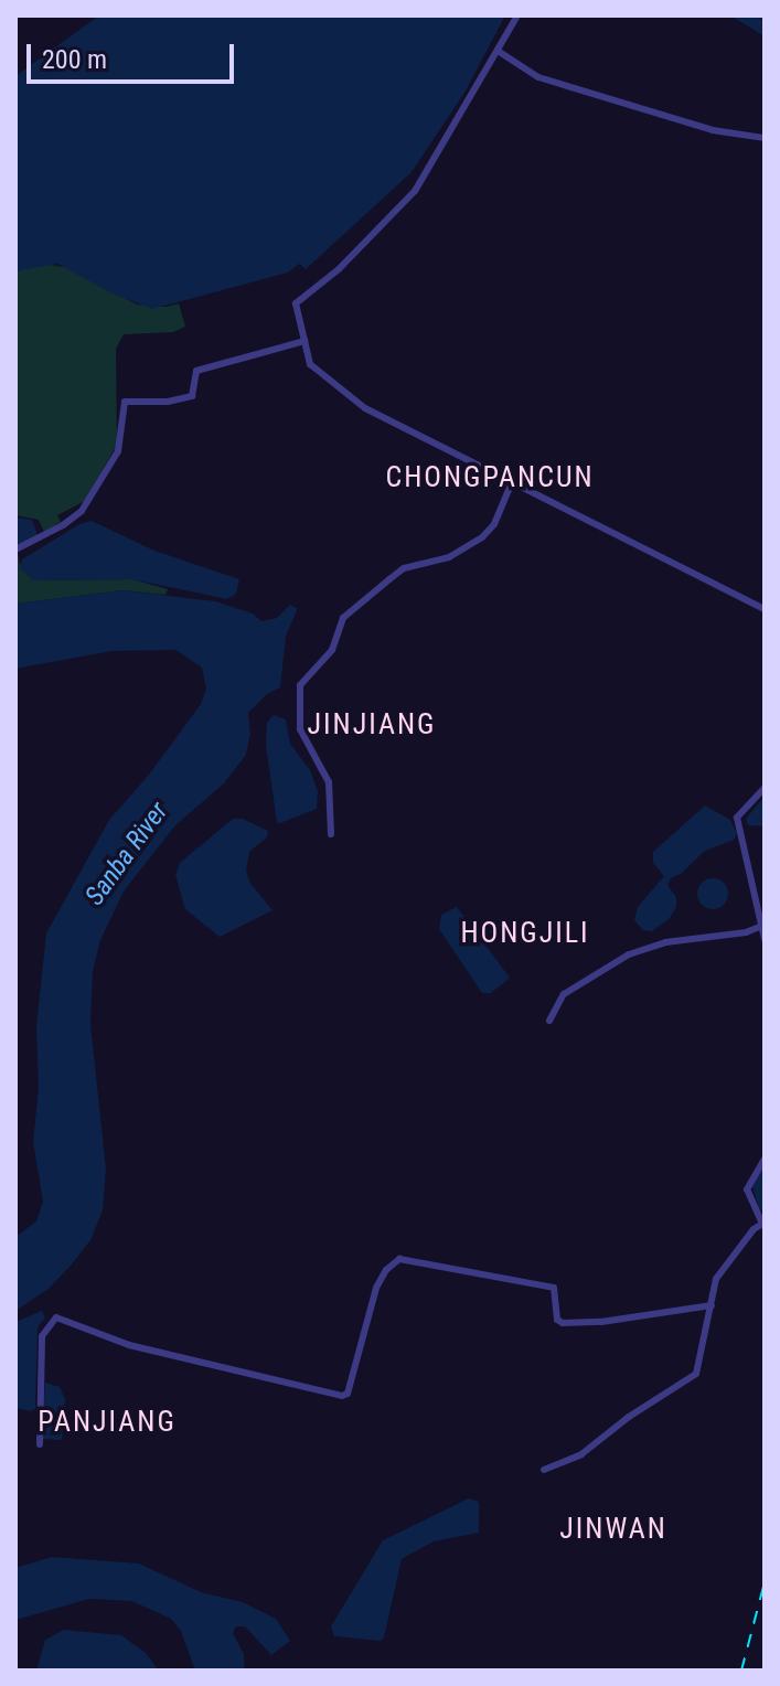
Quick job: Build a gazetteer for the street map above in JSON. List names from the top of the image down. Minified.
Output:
{"districts":["CHONGPANCUN","JINJIANG","HONGJILI","PANJIANG","JINWAN"],"water":["Sanba River"],"scale_bar":"200 m"}
